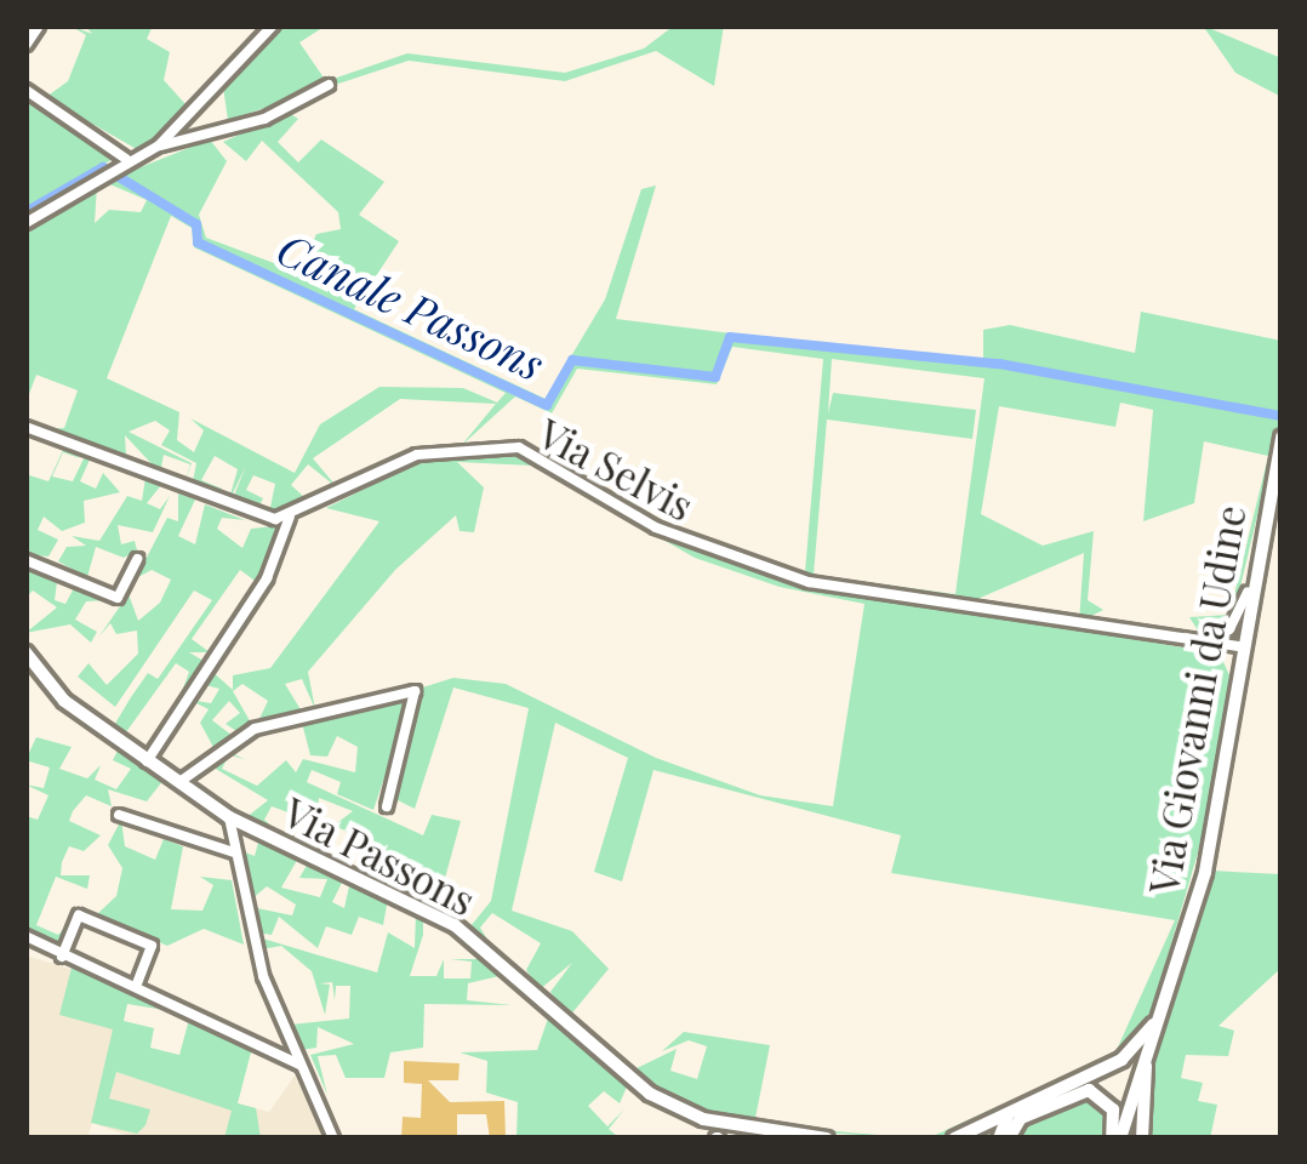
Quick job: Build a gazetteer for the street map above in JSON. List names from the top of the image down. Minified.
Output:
{"streets":{"street":["Via Selvis","Via Giovanni da Udine","Via Passons"]},"water":["Canale Passons"]}
